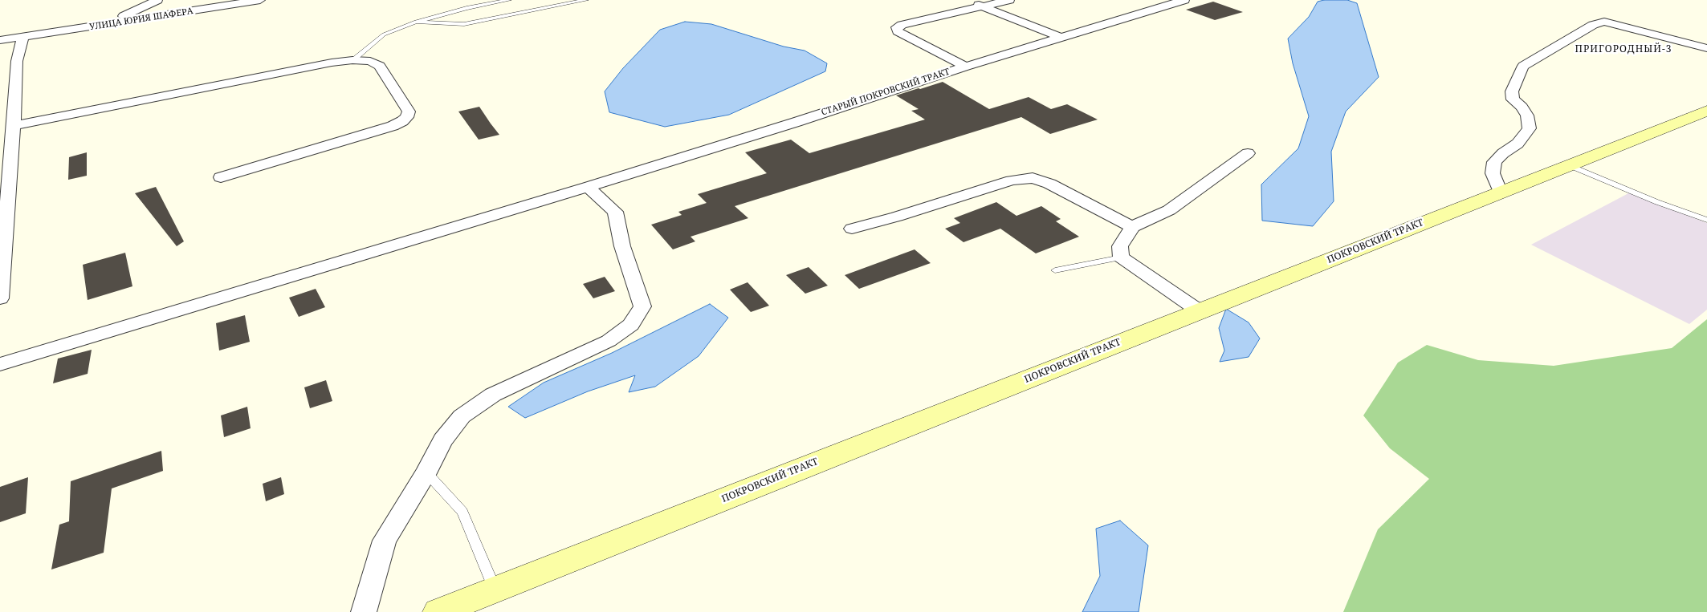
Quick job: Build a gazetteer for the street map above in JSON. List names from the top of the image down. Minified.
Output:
{"streets":{"main road":["ПОКРОВСКИЙ ТРАКТ"],"street":["УЛИЦА ЮРИЯ ШАФЕРА","СТАРЫЙ ПОКРОВСКИЙ ТРАКТ"]},"districts":["ПРИГОРОДНЫЙ-3"]}
